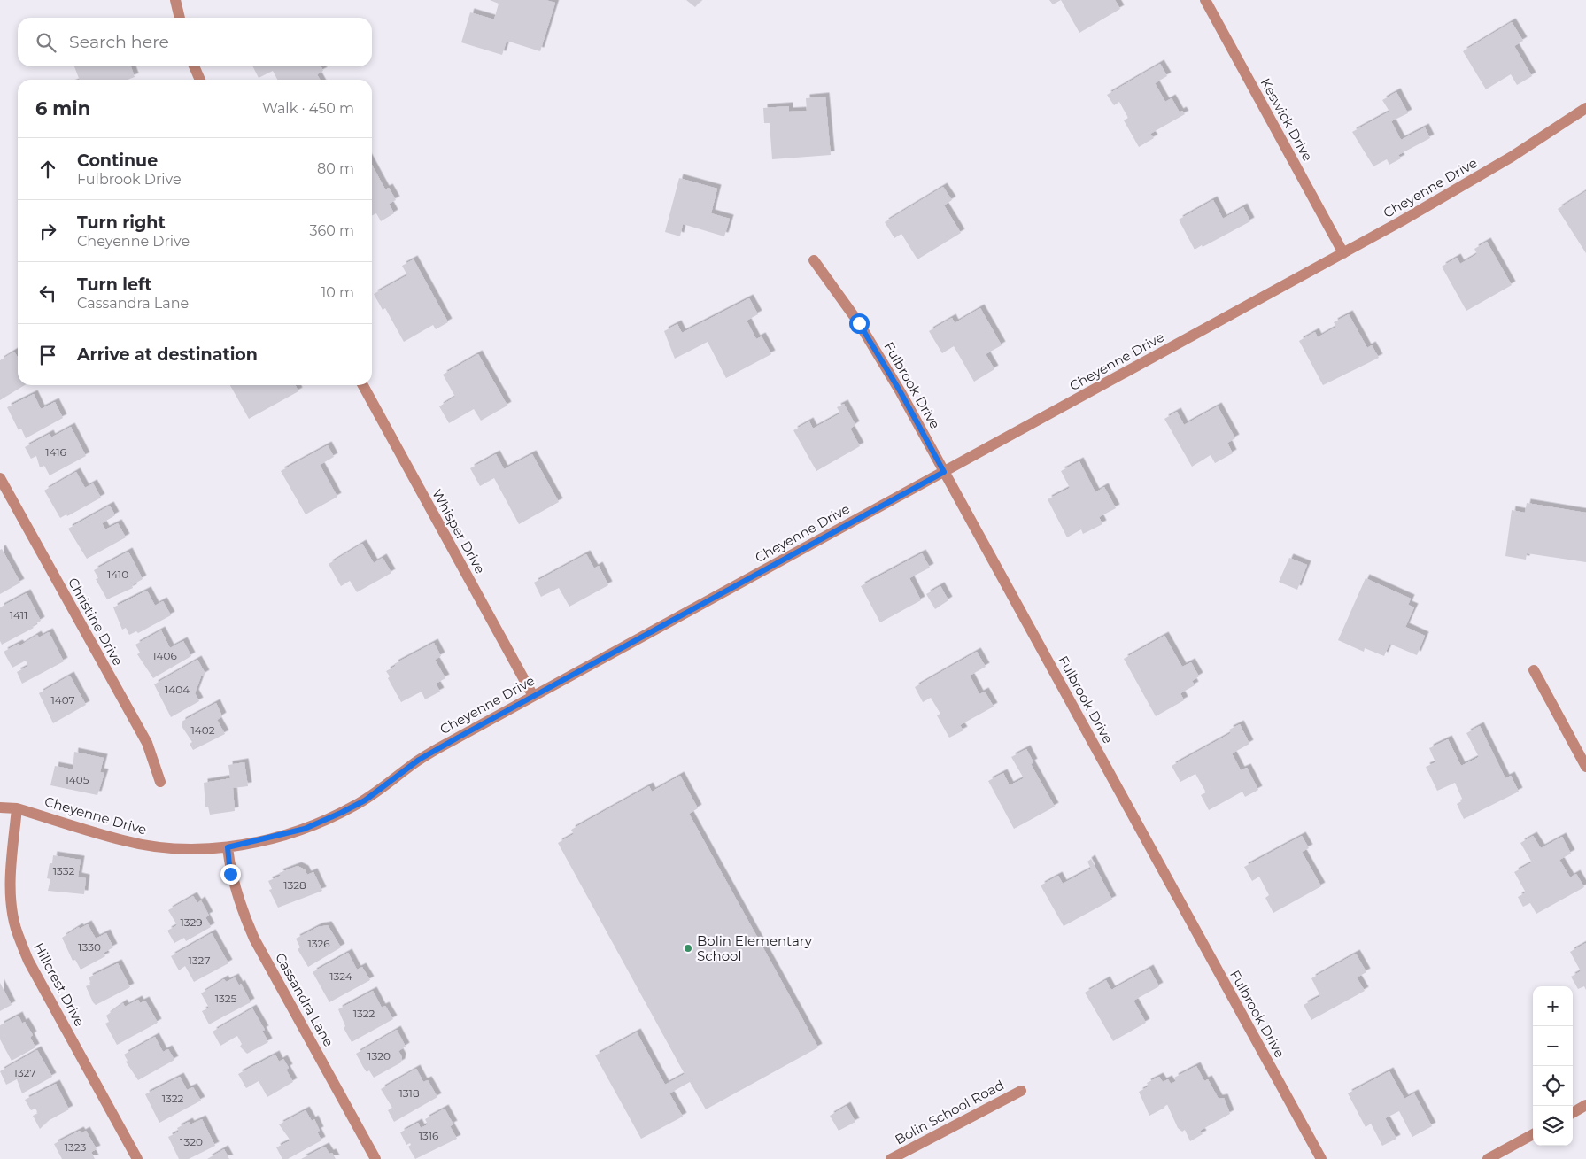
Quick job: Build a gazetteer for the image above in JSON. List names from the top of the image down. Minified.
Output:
{"streets":{"street":["Keswick Drive","Cheyenne Drive","Fulbrook Drive","Whisper Drive","Christine Drive","Hillcrest Drive","Cassandra Lane","Bolin School Road"]},"crossings":[["Keswick Drive","Cheyenne Drive"],["Cheyenne Drive","Fulbrook Drive"],["Cheyenne Drive","Whisper Drive"],["Cheyenne Drive","Hillcrest Drive"],["Cheyenne Drive","Cassandra Lane"]],"places":["Bolin Elementary School"],"house_numbers":["1416","1410","1411","1406","1404","1407","1402","1405","1332","1328","1329","1326","1330","1327","1324","1325","1322","1320","1327","1318","1322","1316","1320","1323"],"page":{"search":"Search here","heading":["6 min","Walk · 450 m"],"list":[["Continue","Fulbrook Drive","80 m"],["Turn right","Cheyenne Drive","360 m"],["Turn left","Cassandra Lane","10 m"],"Arrive at destination"],"map_buttons":["+","−"]}}
